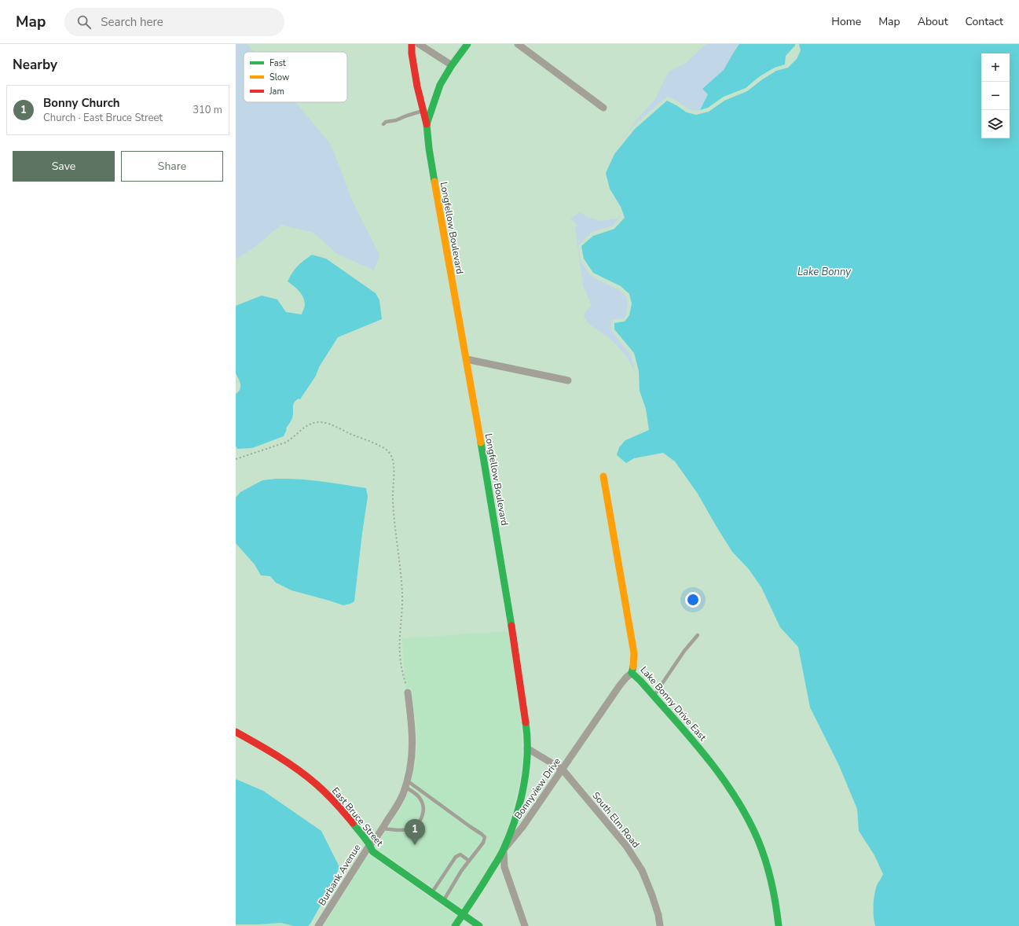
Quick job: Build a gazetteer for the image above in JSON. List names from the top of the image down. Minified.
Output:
{"streets":{"street":["Longfellow Boulevard","Lake Bonny Drive East","Bonnyview Drive","East Bruce Street","South Elm Road","Burbank Avenue"]},"crossings":[["Longfellow Boulevard","Bonnyview Drive"],["Longfellow Boulevard","East Bruce Street"],["Longfellow Boulevard","South Elm Road"],["Lake Bonny Drive East","Bonnyview Drive"],["Bonnyview Drive","South Elm Road"],["East Bruce Street","Burbank Avenue"]],"water":["Lake Bonny"],"legend":["Fast","Slow","Jam"],"page":{"header":"Map","search":"Search here","nav":["Home","Map","About","Contact"],"heading":"Nearby","map_buttons":["+","−"],"list":[{"mark":"1","name":"Bonny Church","note":"Church · East Bruce Street","value":"310 m"}],"buttons":["Save","Share"],"pins":"1"}}
